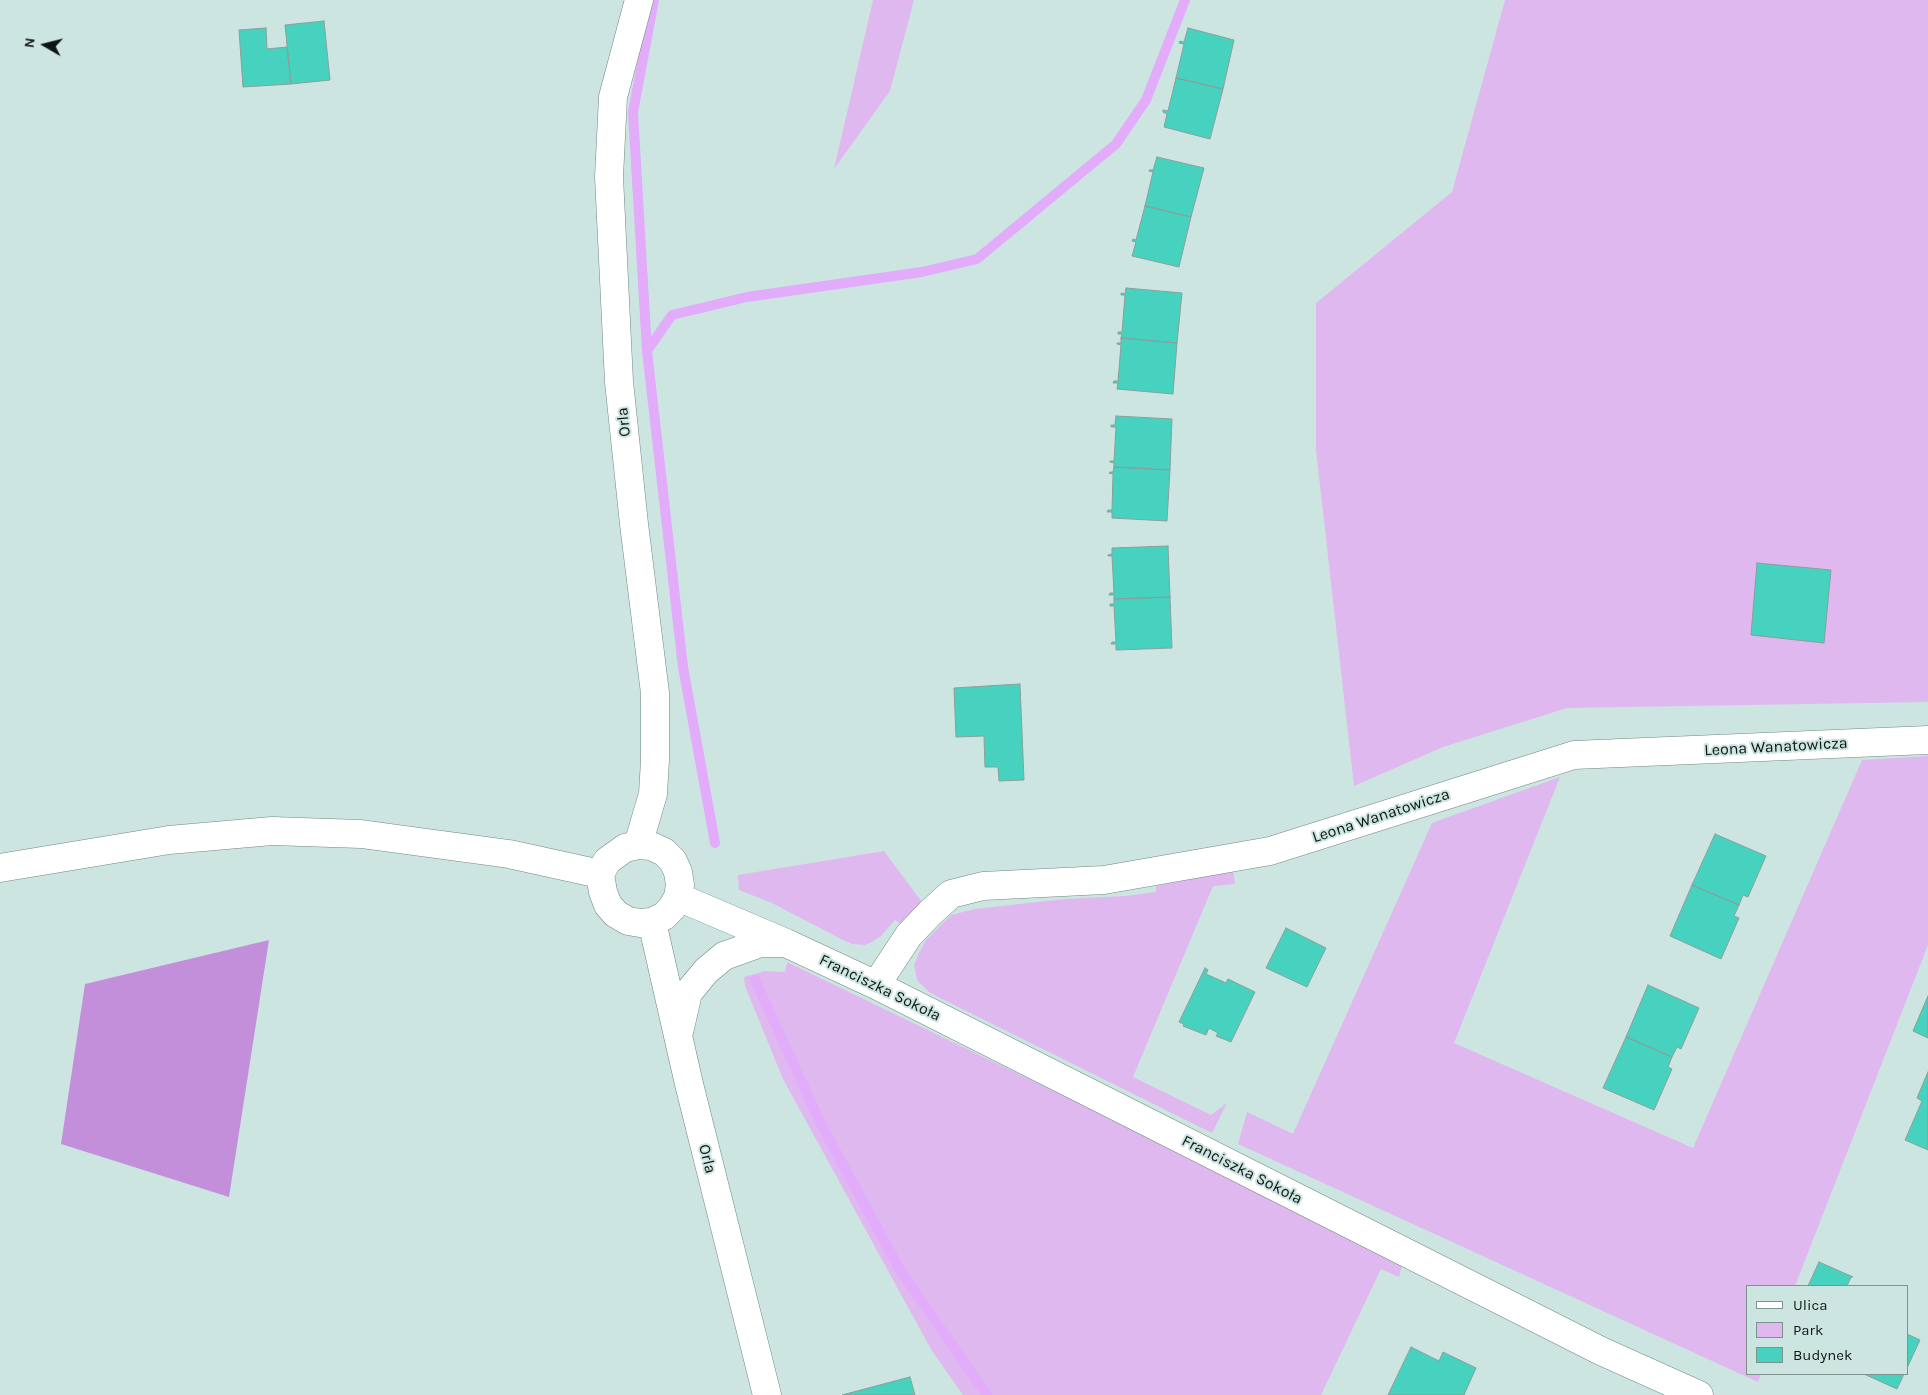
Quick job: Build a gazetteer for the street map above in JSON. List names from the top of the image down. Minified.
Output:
{"streets":{"street":["Orla","Leona Wanatowicza","Franciszka Sokoła"]},"crossings":[["Orla","Franciszka Sokoła"],["Leona Wanatowicza","Franciszka Sokoła"]],"legend":["Ulica","Park","Budynek"],"north":"left"}
